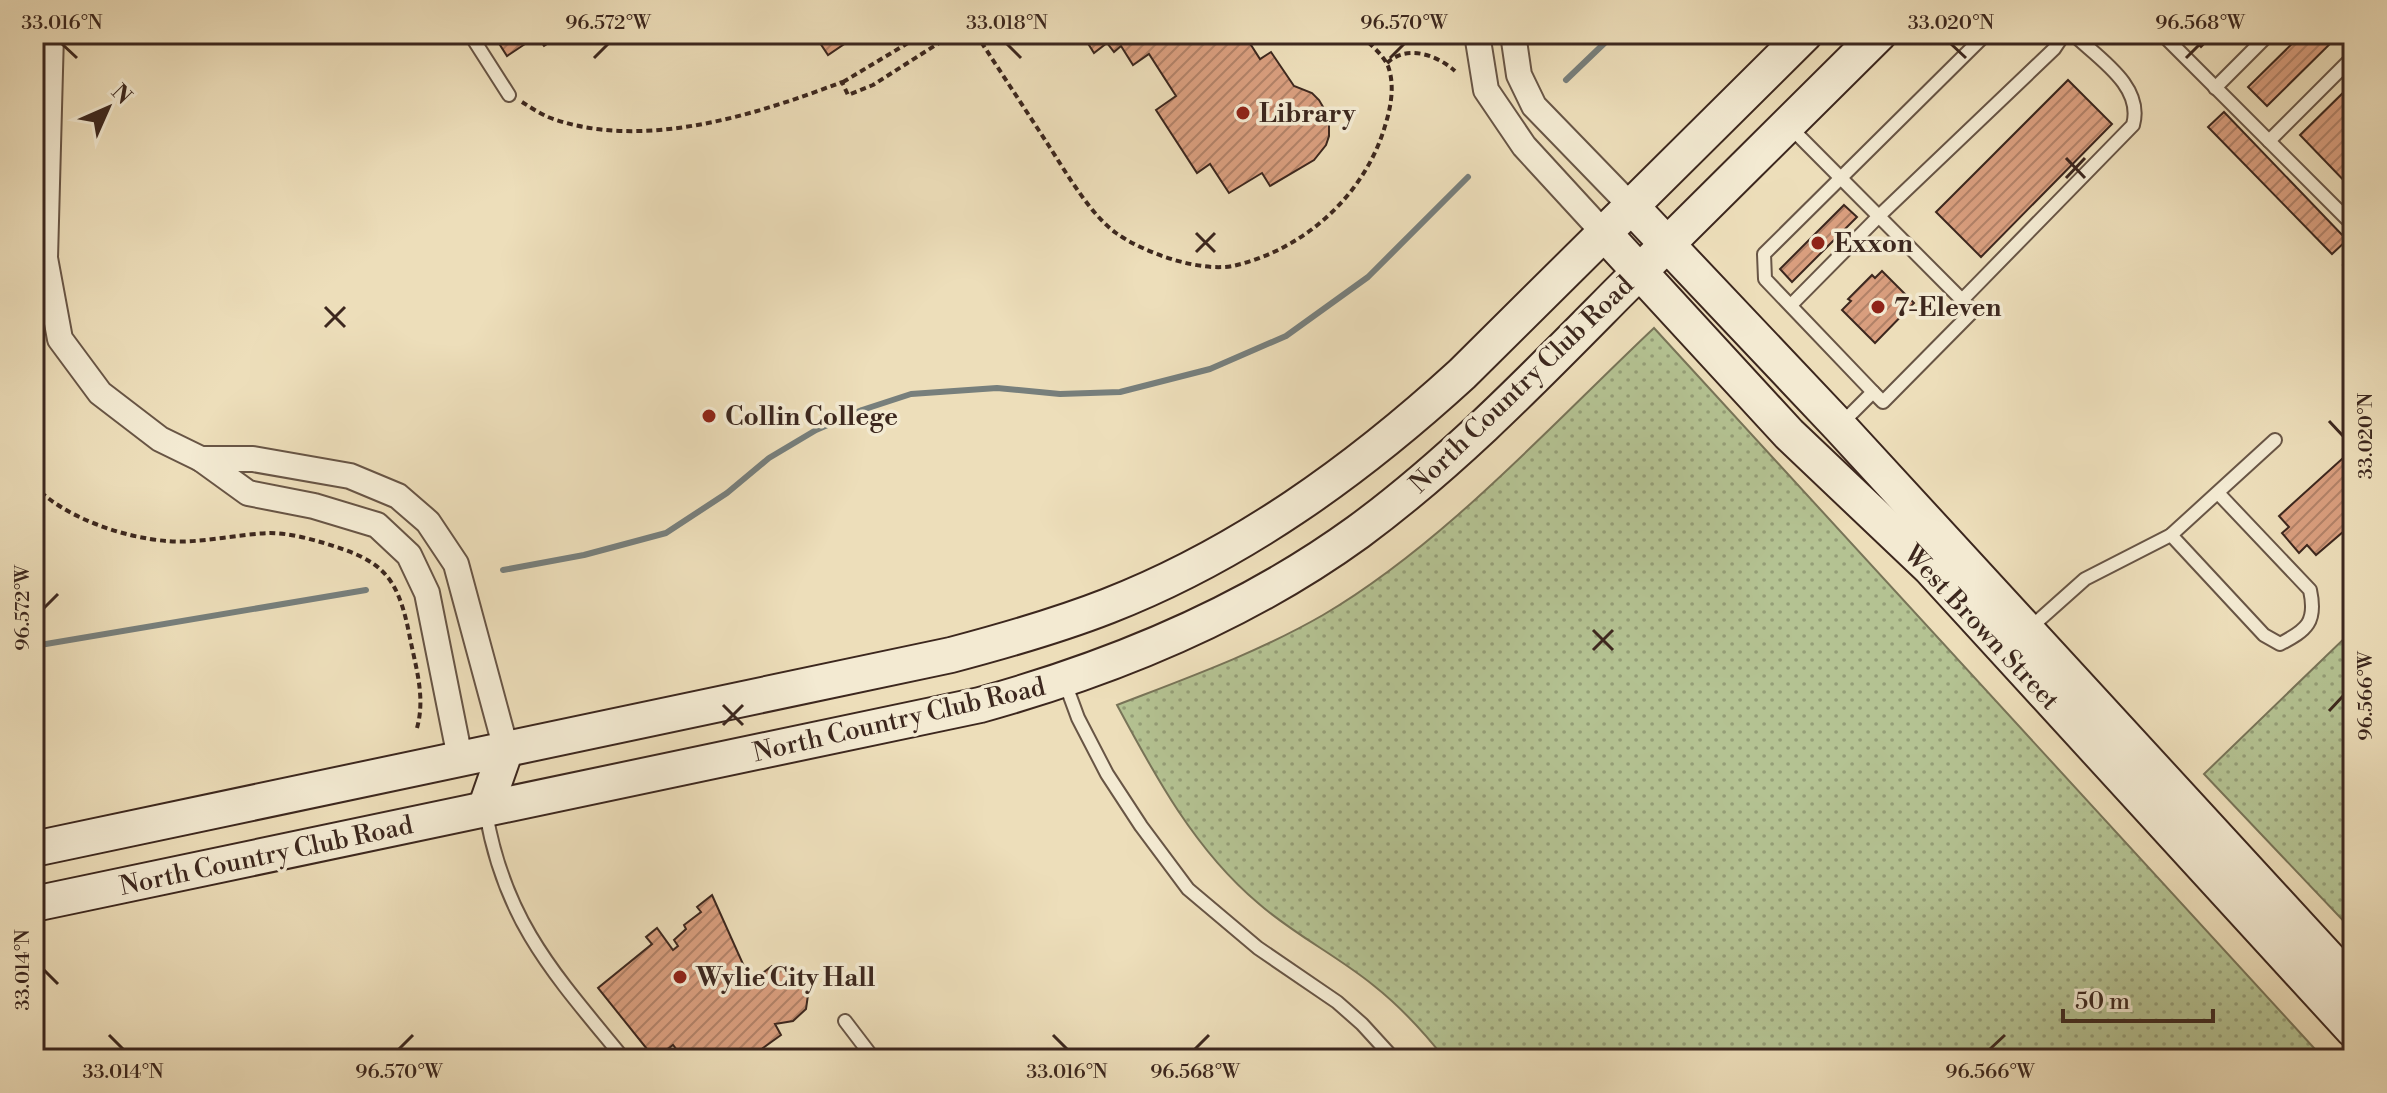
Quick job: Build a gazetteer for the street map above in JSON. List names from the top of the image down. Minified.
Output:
{"streets":{"main road":["North Country Club Road","West Brown Street"]},"crossings":[["North Country Club Road","West Brown Street"]],"places":["Library","Exxon","7-Eleven","Collin College","Wylie City Hall"],"scale_bar":"50 m","north":"top right","coordinates":["33.016°N","96.572°W","33.018°N","96.570°W","33.020°N","96.568°W","96.566°W","33.014°N"]}
